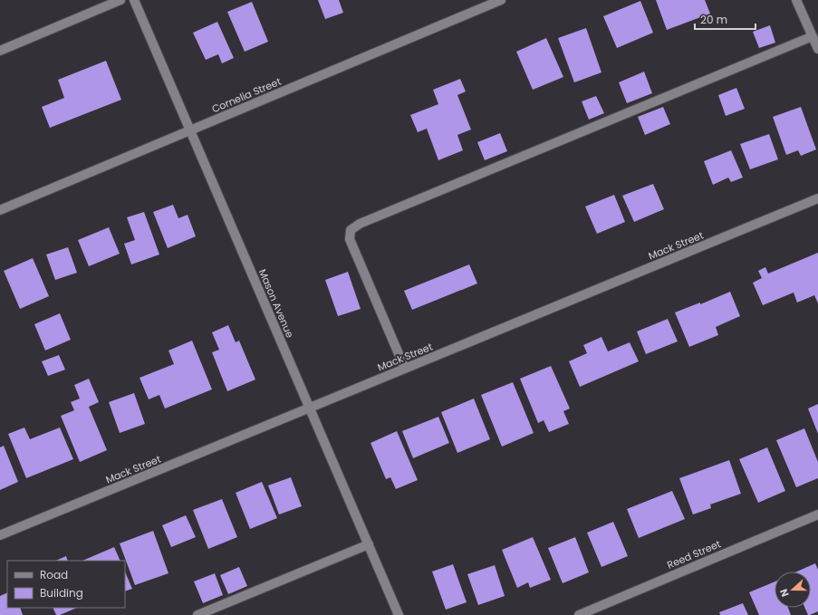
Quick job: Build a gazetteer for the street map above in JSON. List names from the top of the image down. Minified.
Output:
{"streets":{"street":["Cornelia Street","Mack Street","Mason Avenue","Reed Street"]},"crossings":[["Cornelia Street","Mason Avenue"],["Mack Street","Mason Avenue"]],"legend":["Road","Building"],"scale_bar":"20 m","north":"left"}
